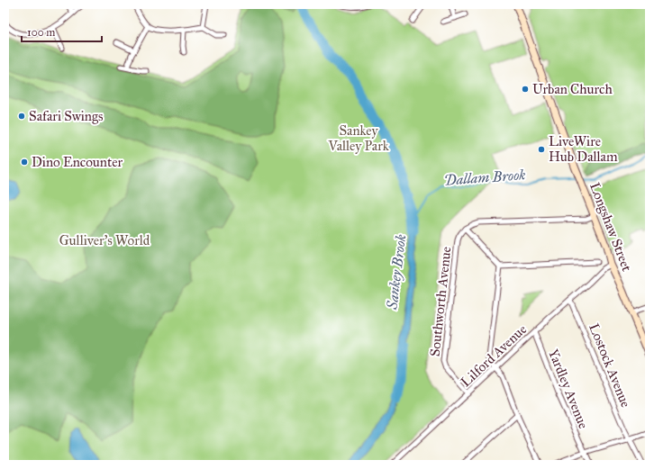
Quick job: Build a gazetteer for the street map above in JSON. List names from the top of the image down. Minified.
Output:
{"streets":{"street":["Longshaw Street","Southworth Avenue","Lilford Avenue","Lostock Avenue","Yardley Avenue"]},"crossings":[["Longshaw Street","Lilford Avenue"],["Southworth Avenue","Lilford Avenue"],["Lilford Avenue","Lostock Avenue"],["Lilford Avenue","Yardley Avenue"]],"water":["Dallam Brook","Sankey Brook"],"parks":["Sankey Valley Park","Gulliver's World"],"places":["Urban Church","Safari Swings","LiveWire Hub Dallam","Dino Encounter"],"scale_bar":"100 m"}
